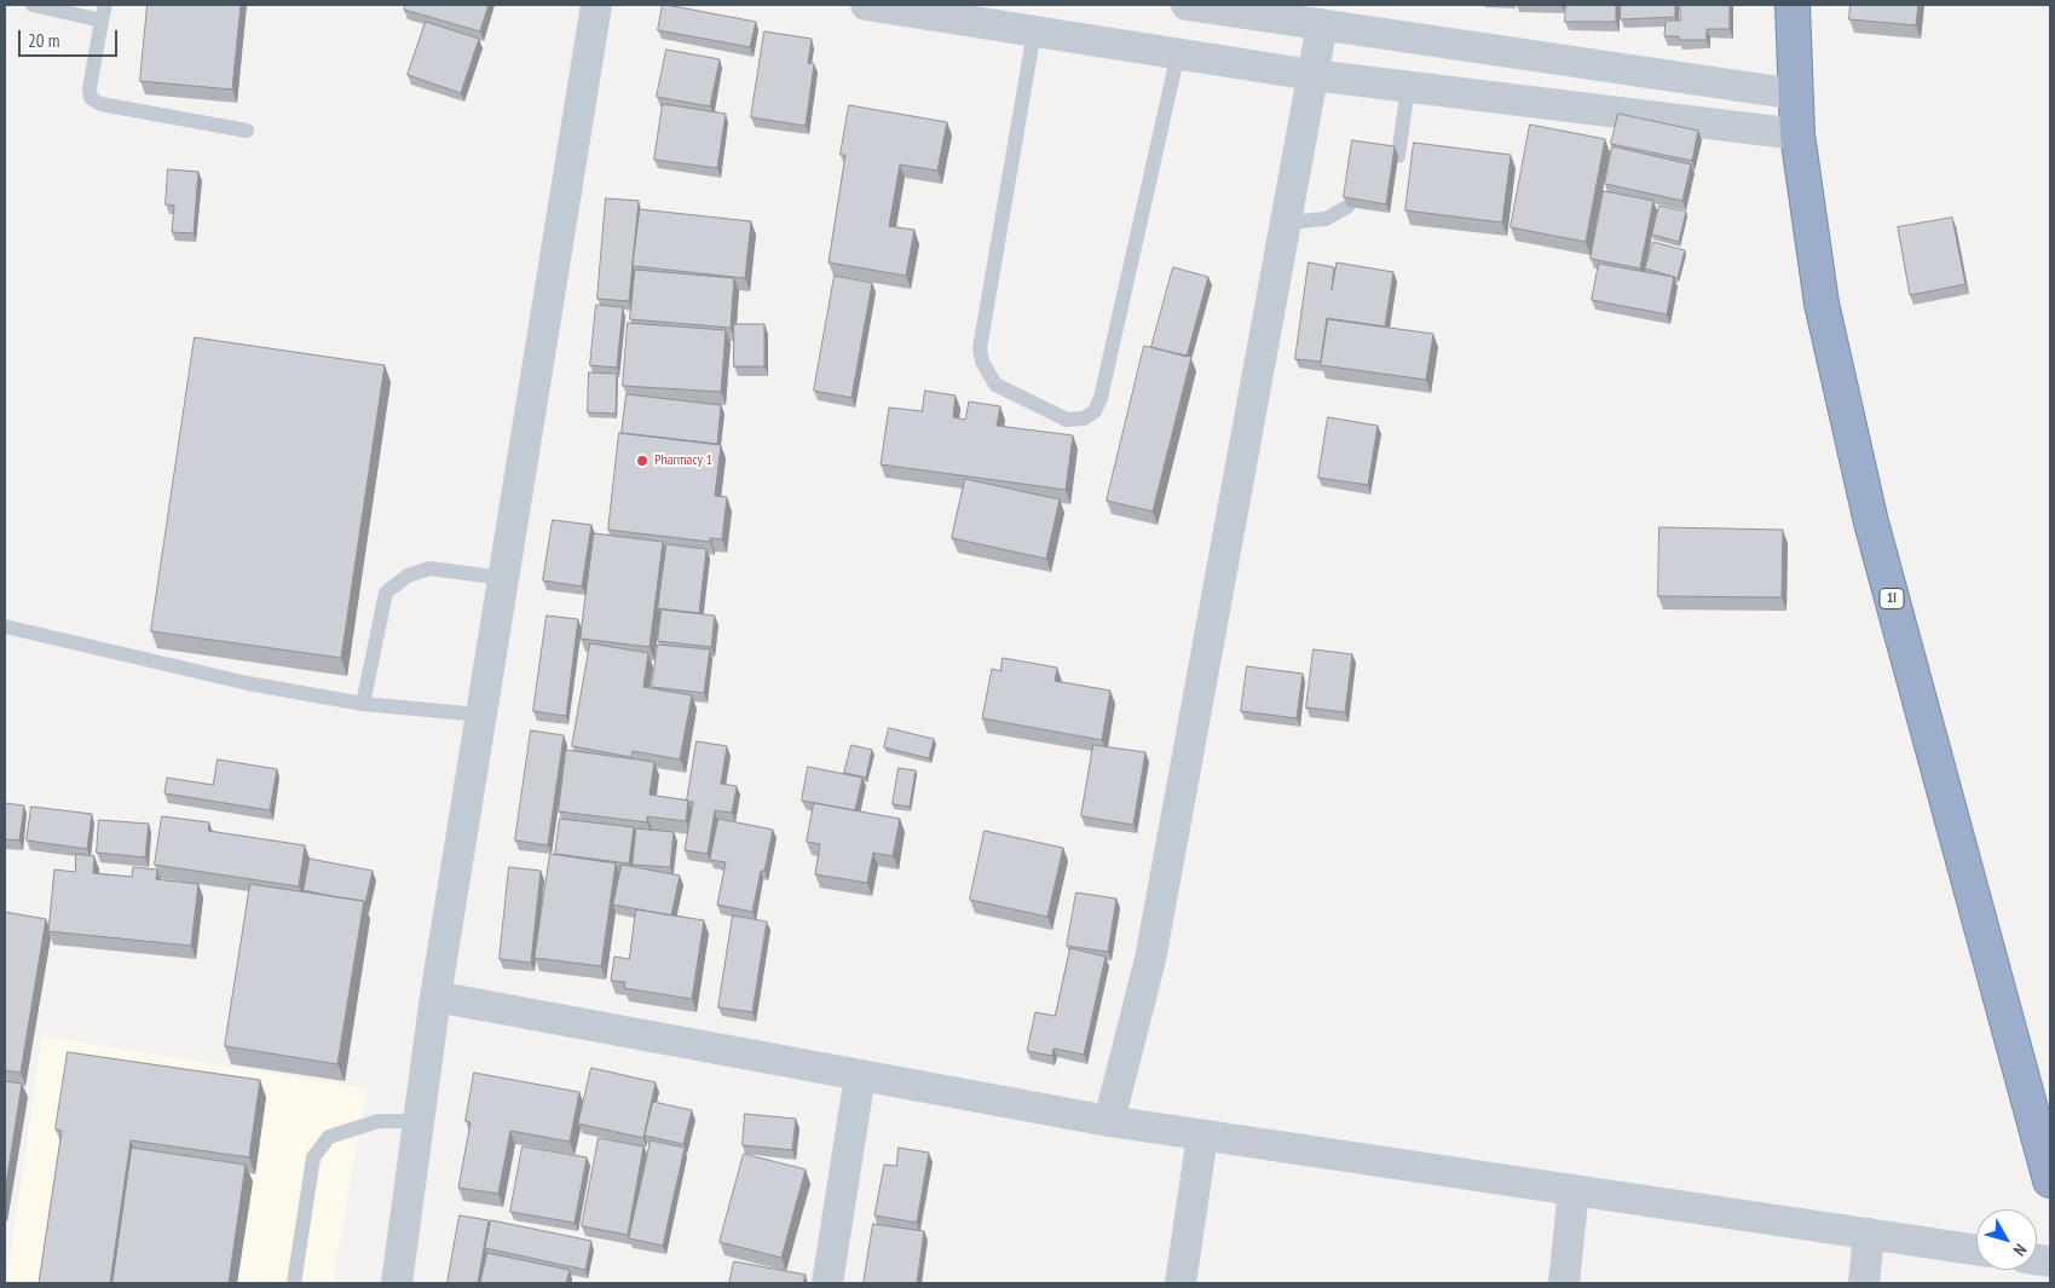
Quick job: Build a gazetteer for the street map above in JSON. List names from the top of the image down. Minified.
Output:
{"streets":{"highway":["1I"]},"places":["Pharmacy 1"],"scale_bar":"20 m","north":"bottom right"}
